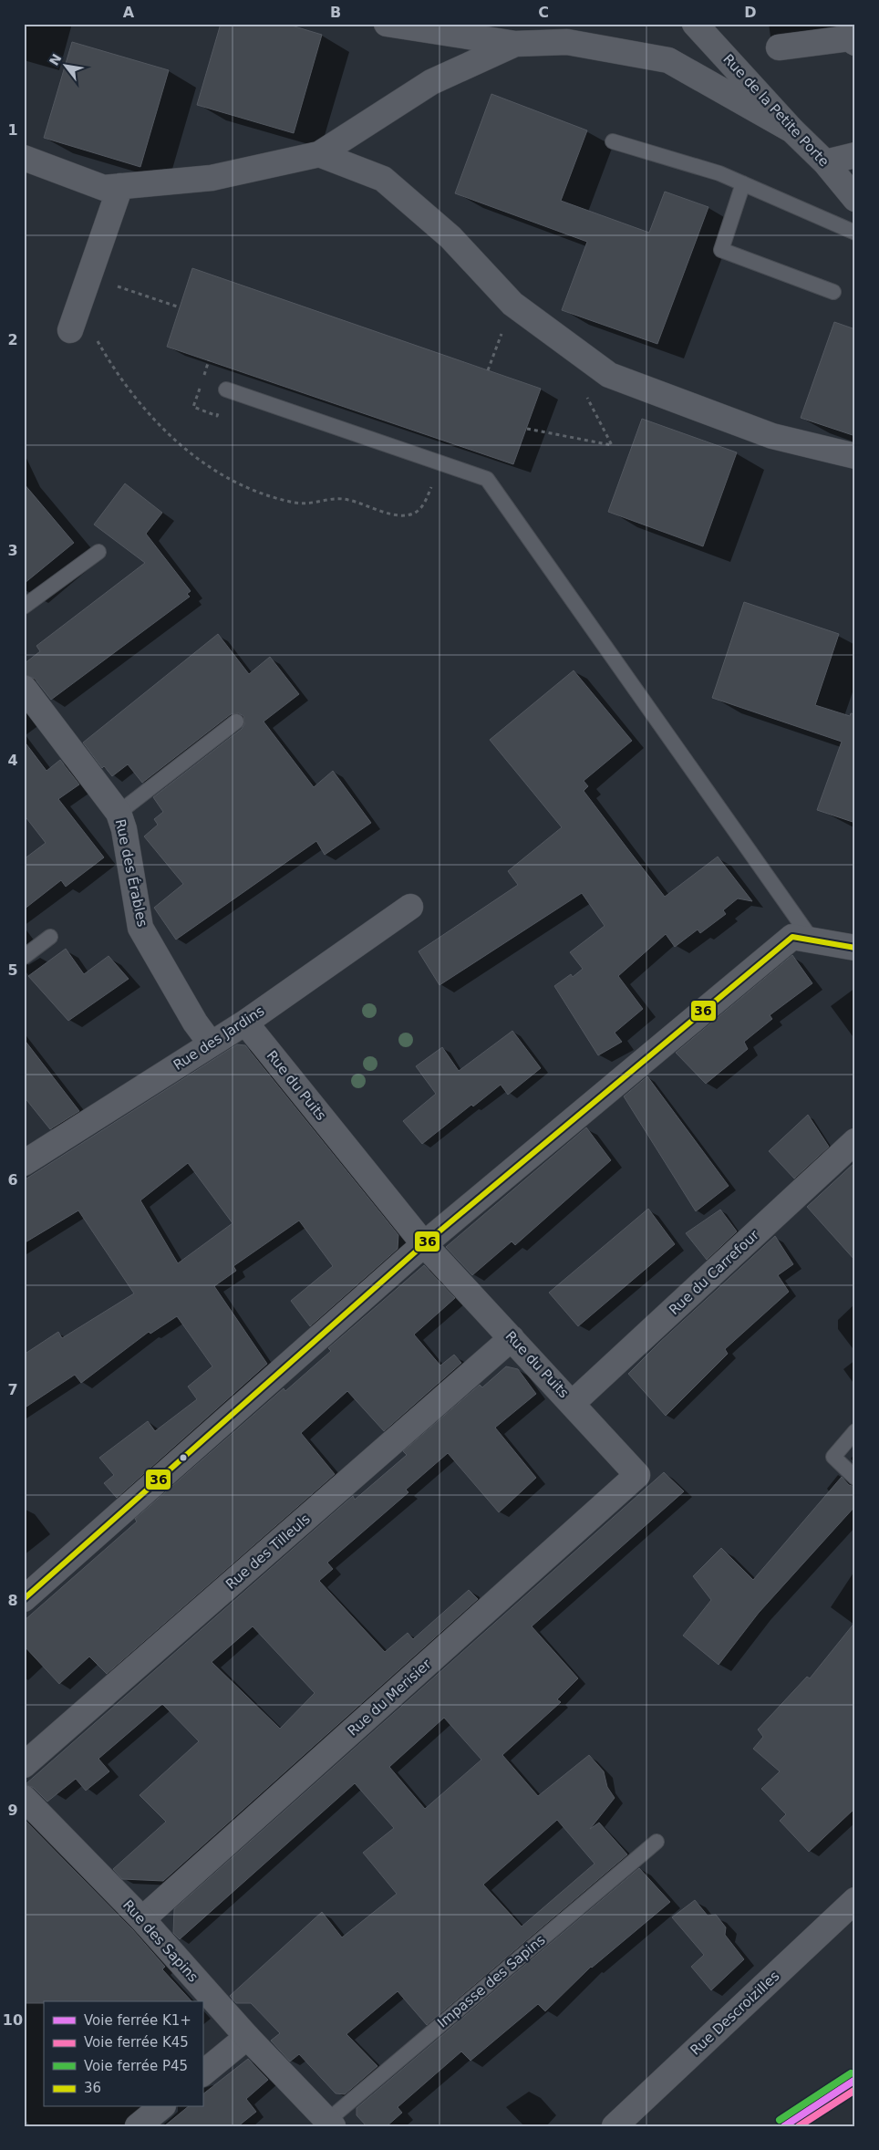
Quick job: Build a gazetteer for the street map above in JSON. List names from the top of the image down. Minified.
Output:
{"streets":{"street":["Rue de la Petite Porte","Rue des Érables","Rue des Jardins","Rue du Puits","Rue du Carrefour","Rue des Tilleuls","Rue du Merisier","Rue des Sapins","Rue Descroizilles"],"lane":["Impasse des Sapins"]},"crossings":[["Rue des Érables","Rue des Jardins"],["Rue des Jardins","Rue du Puits"],["Rue du Puits","Rue du Carrefour"],["Rue du Puits","Rue des Tilleuls"],["Rue du Puits","Rue du Merisier"],["Rue du Merisier","Rue des Sapins"],["Rue des Sapins","Impasse des Sapins"]],"lines":["transit line 36","rail line P45","rail line K1+","rail line K45"],"legend":["Voie ferrée K1+","Voie ferrée K45","Voie ferrée P45","36"],"north":"top left","grid":{"columns":["A","B","C","D"],"rows":["1","2","3","4","5","6","7","8","9","10"]}}
